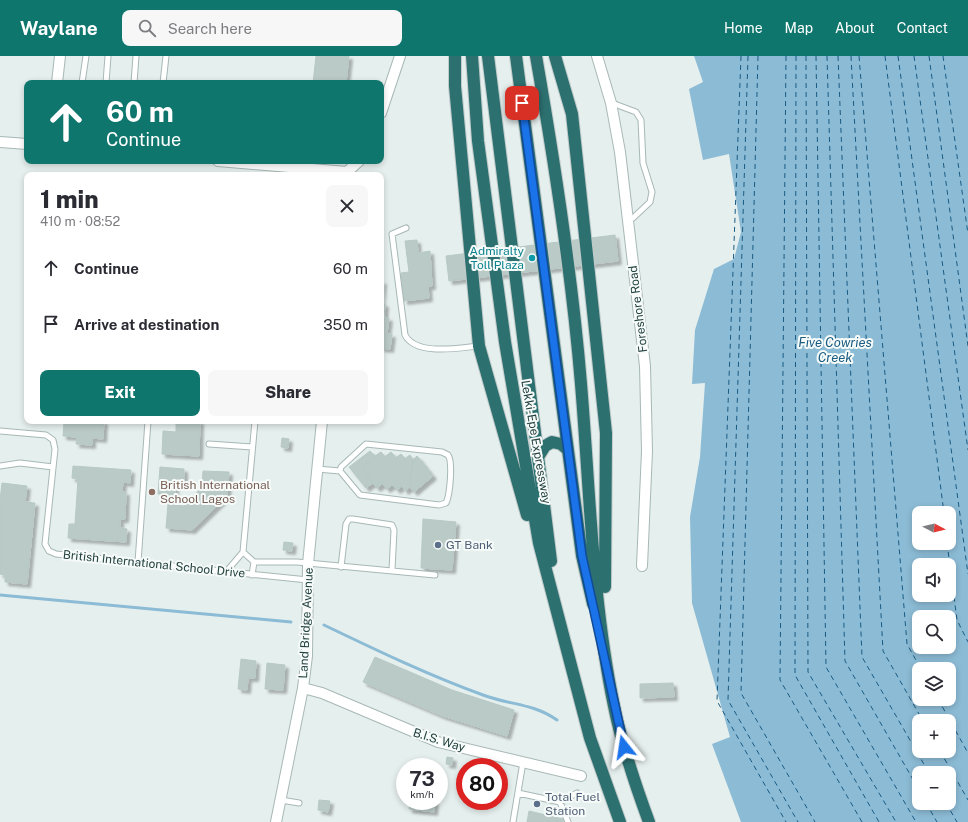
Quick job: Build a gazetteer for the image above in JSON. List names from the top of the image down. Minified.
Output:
{"streets":{"highway":["Lekki-Epe Expressway"],"street":["Foreshore Road","Land Bridge Avenue","B.I.S. Way"],"lane":["British International School Drive"]},"crossings":[["British International School Drive","Land Bridge Avenue"],["Land Bridge Avenue","B.I.S. Way"]],"water":["Five Cowries Creek"],"places":["Admiralty Toll Plaza","British International School Lagos","GT Bank","Total Fuel Station"],"north":"right","page":{"header":"Waylane","search":"Search here","nav":["Home","Map","About","Contact"],"turn":["60 m","Continue"],"heading":["1 min","410 m · 08:52"],"list":[{"name":"Continue","value":"60 m"},{"name":"Arrive at destination","value":"350 m"}],"buttons":["Exit","Share"],"map_buttons":["+","−"],"speed":"73 km/h","limit":"80"}}
